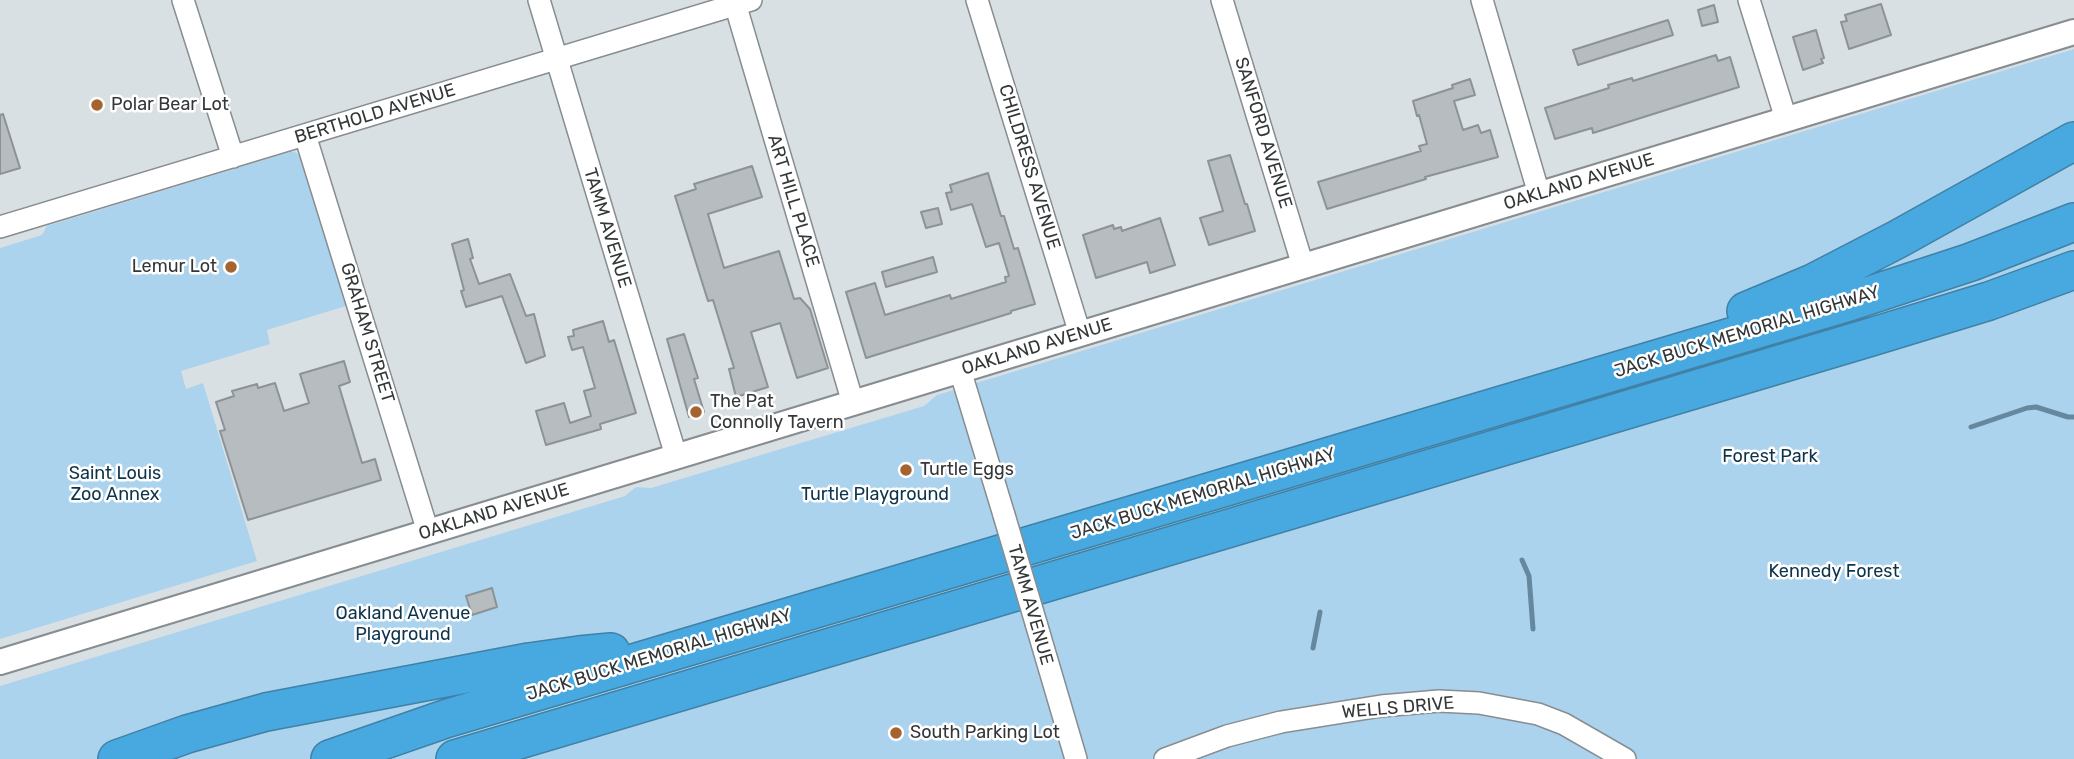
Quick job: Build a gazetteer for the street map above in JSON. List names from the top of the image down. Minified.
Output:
{"streets":{"highway":["JACK BUCK MEMORIAL HIGHWAY"],"street":["BERTHOLD AVENUE","SANFORD AVENUE","CHILDRESS AVENUE","OAKLAND AVENUE","ART HILL PLACE","TAMM AVENUE","GRAHAM STREET","WELLS DRIVE"]},"crossings":[["BERTHOLD AVENUE","ART HILL PLACE"],["BERTHOLD AVENUE","TAMM AVENUE"],["BERTHOLD AVENUE","GRAHAM STREET"],["SANFORD AVENUE","OAKLAND AVENUE"],["CHILDRESS AVENUE","OAKLAND AVENUE"],["OAKLAND AVENUE","ART HILL PLACE"],["OAKLAND AVENUE","TAMM AVENUE"],["OAKLAND AVENUE","GRAHAM STREET"]],"parks":["Forest Park","Saint Louis Zoo Annex","Turtle Playground","Kennedy Forest","Oakland Avenue Playground"],"places":["Polar Bear Lot","Lemur Lot","The Pat Connolly Tavern","Turtle Eggs","South Parking Lot"]}
